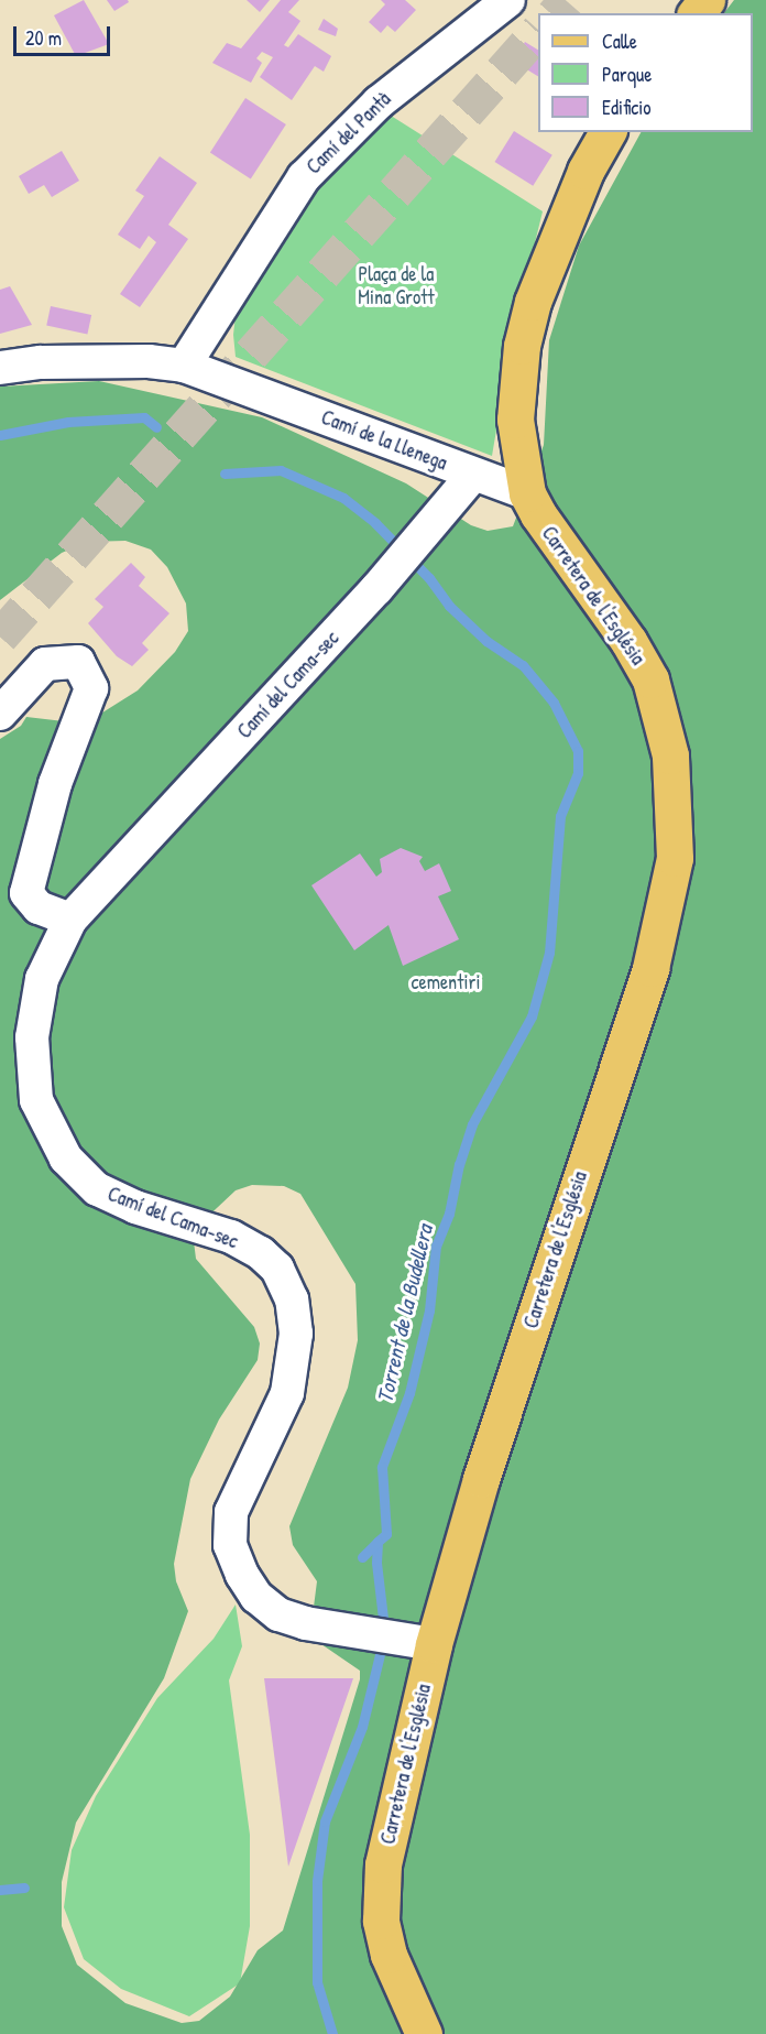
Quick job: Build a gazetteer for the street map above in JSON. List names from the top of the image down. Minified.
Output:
{"streets":{"main road":["Carretera de l'Església"],"street":["Camí del Pantà","Camí de la Llenega","Camí del Cama-sec"]},"crossings":[["Camí del Pantà","Camí de la Llenega"],["Camí de la Llenega","Carretera de l'Església"],["Camí de la Llenega","Camí del Cama-sec"],["Carretera de l'Església","Camí del Cama-sec"]],"water":["Torrent de la Budellera"],"parks":["Plaça de la Mina Grott","cementiri"],"legend":["Calle","Parque","Edificio"],"scale_bar":"20 m"}
